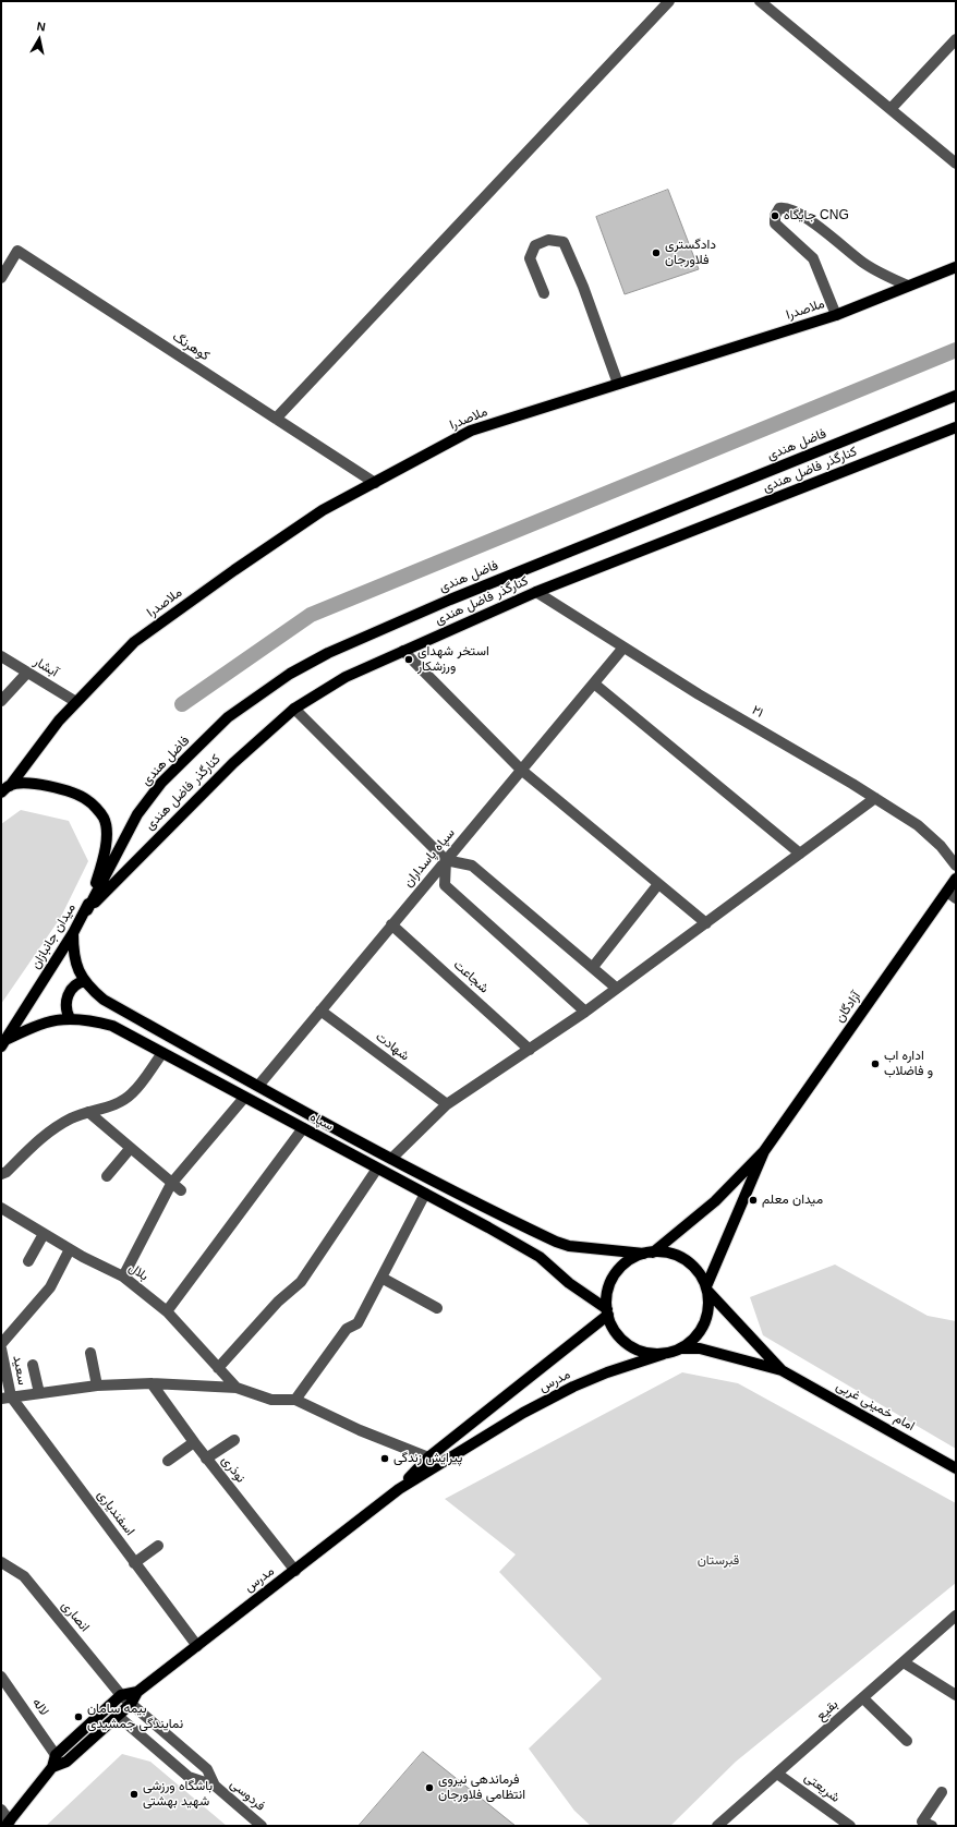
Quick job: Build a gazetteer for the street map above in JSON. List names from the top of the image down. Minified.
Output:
{"streets":{"main road":["ملاصدرا","فاضل هندی","کنارگذر فاضل هندی","میدان جانبازان","آزادگان","سپاه","مدرس","امام خمینی غربی"],"street":["کوهرنگ","آبشار","۲۱","سپاه پاسداران","شجاعت","شهادت","بلال","سعید","نوذری","اسفندیاری","انصاری","لاله","بقیع","شریعتی","فردوسی"]},"crossings":[["ملاصدرا","کوهرنگ"],["ملاصدرا","آبشار"],["ملاصدرا","میدان جانبازان"],["فاضل هندی","کنارگذر فاضل هندی"],["فاضل هندی","میدان جانبازان"],["کنارگذر فاضل هندی","۲۱"],["کنارگذر فاضل هندی","میدان جانبازان"],["۲۱","سپاه پاسداران"],["سپاه پاسداران","شجاعت"],["سپاه پاسداران","شهادت"],["سپاه پاسداران","سپاه"],["میدان جانبازان","سپاه"],["سپاه","مدرس"],["سپاه","امام خمینی غربی"],["بلال","سعید"],["بلال","مدرس"],["بلال","نوذری"],["بلال","اسفندیاری"],["سعید","اسفندیاری"],["مدرس","امام خمینی غربی"],["مدرس","نوذری"],["مدرس","اسفندیاری"],["انصاری","فردوسی"],["بقیع","شریعتی"]],"parks":["قبرستان"],"places":["جایگاه CNG","دادگستری فلاورجان","استخر شهدای ورزشکار","اداره اب و فاضلاب","میدان معلم","پیرایش زندگی","بیمه سامان نمایندگی جمشیدی","فرماندهی نیروی انتظامی فلاورجان","باشگاه ورزشی شهید بهشتی"],"north":"top"}
